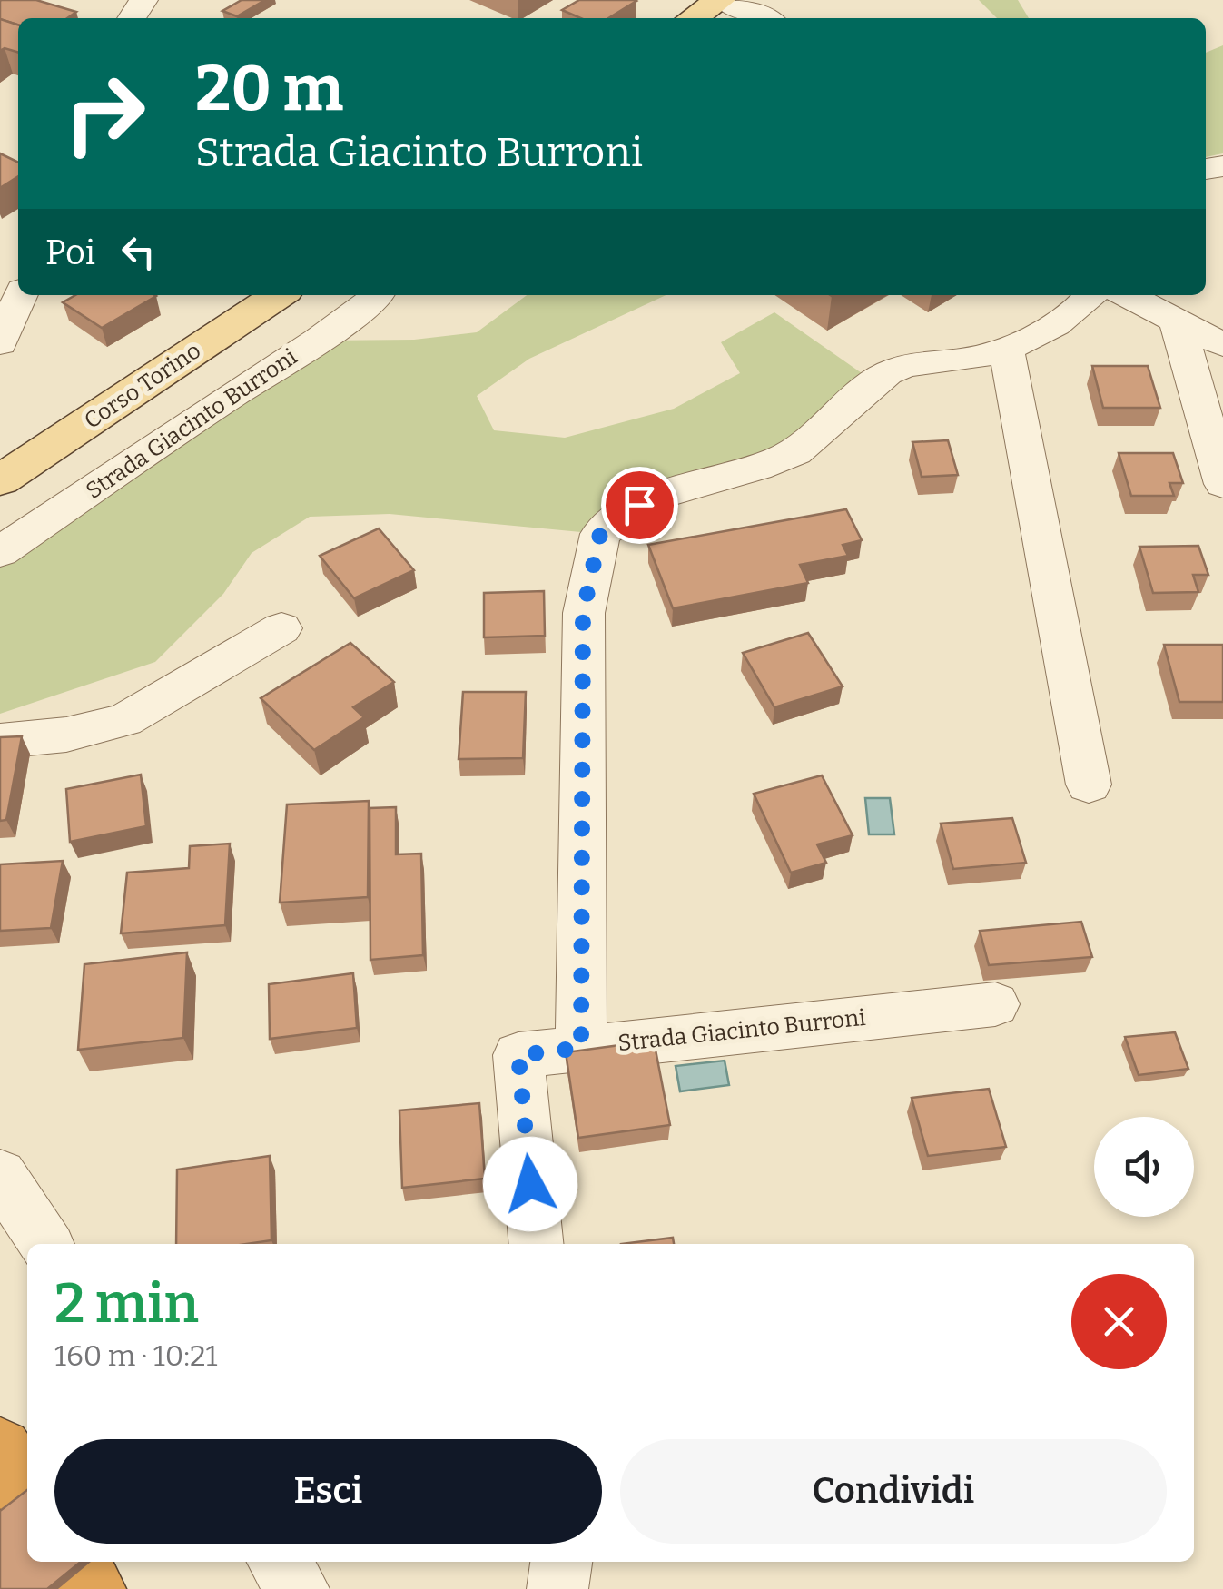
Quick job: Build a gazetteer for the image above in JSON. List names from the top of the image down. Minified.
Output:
{"streets":{"main road":["Corso Torino"],"street":["Strada Giacinto Burroni"]},"page":{"turn":["20 m","Strada Giacinto Burroni"],"then":"Poi","heading":["2 min","160 m · 10:21"],"buttons":["Esci","Condividi"]}}
